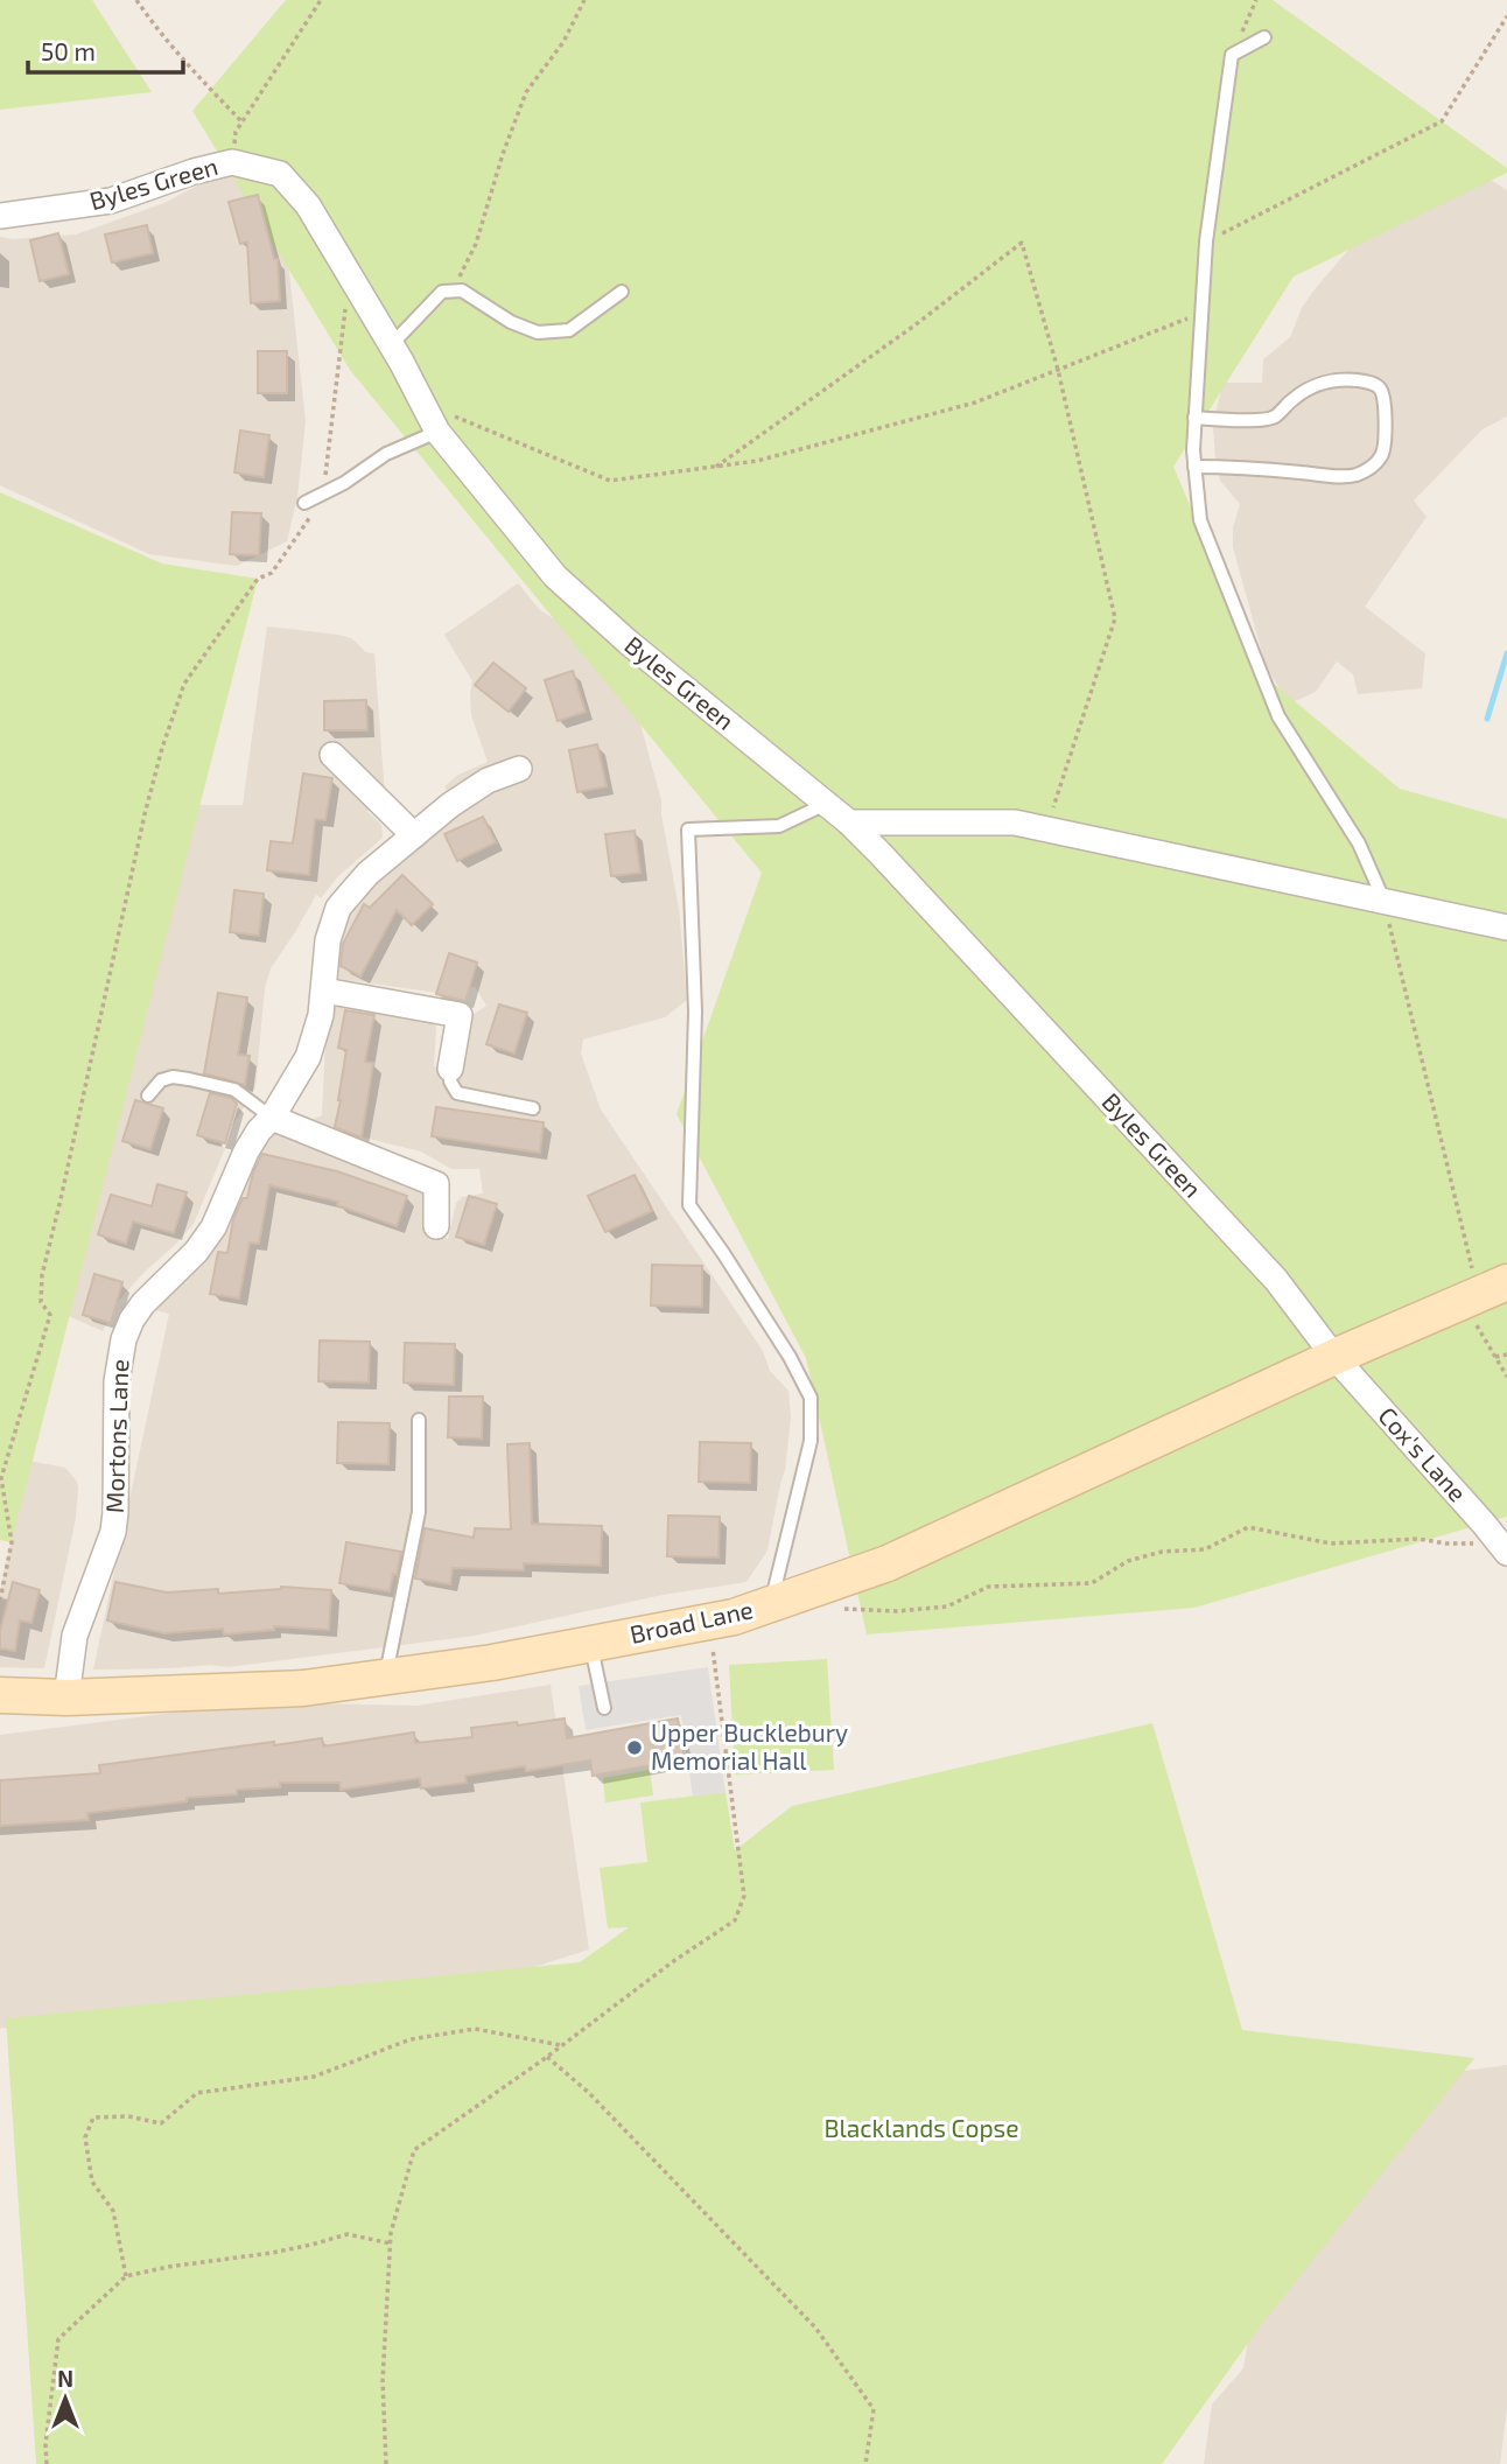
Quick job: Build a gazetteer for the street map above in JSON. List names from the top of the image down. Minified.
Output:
{"streets":{"street":["Byles Green","Mortons Lane","Cox's Lane","Broad Lane"]},"crossings":[["Byles Green","Cox's Lane"],["Byles Green","Broad Lane"],["Mortons Lane","Broad Lane"],["Cox's Lane","Broad Lane"]],"parks":["Blacklands Copse"],"places":["Upper Bucklebury Memorial Hall"],"scale_bar":"50 m","north":"top"}
